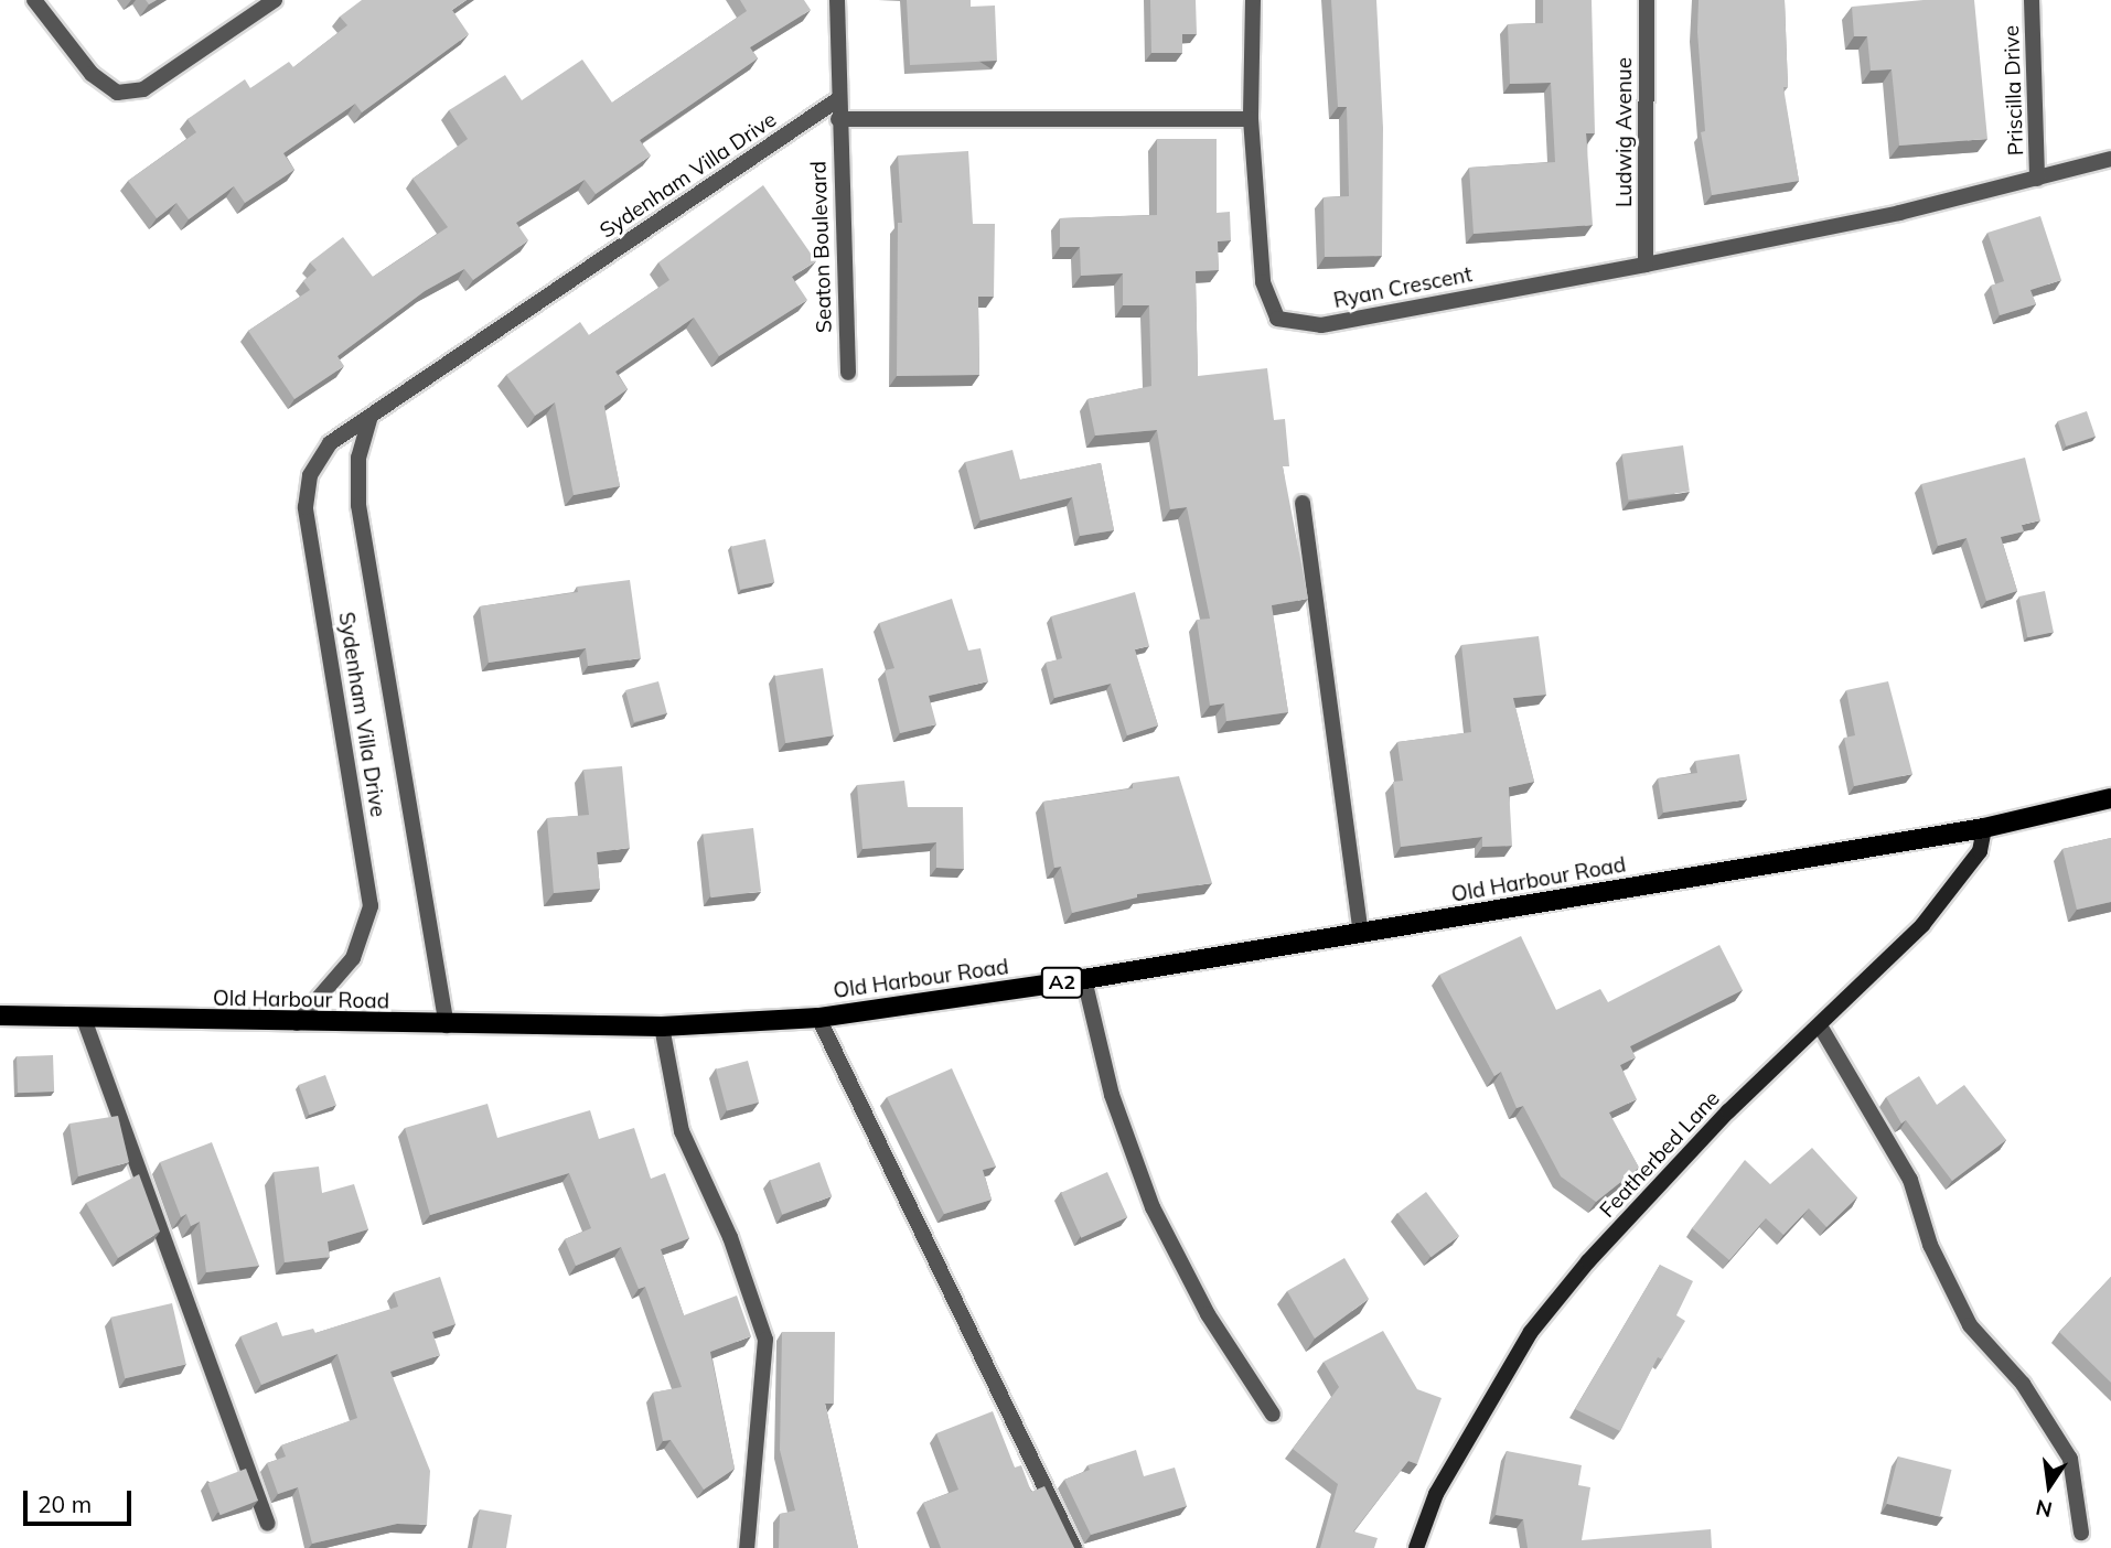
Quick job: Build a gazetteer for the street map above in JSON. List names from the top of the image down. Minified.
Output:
{"streets":{"main road":["Old Harbour Road","A2","Featherbed Lane"],"street":["Priscilla Drive","Ludwig Avenue","Sydenham Villa Drive","Seaton Boulevard","Ryan Crescent"]},"crossings":[["Ludwig Avenue","Ryan Crescent"],["Sydenham Villa Drive","Old Harbour Road"],["Old Harbour Road","Featherbed Lane"]],"scale_bar":"20 m","north":"bottom"}
